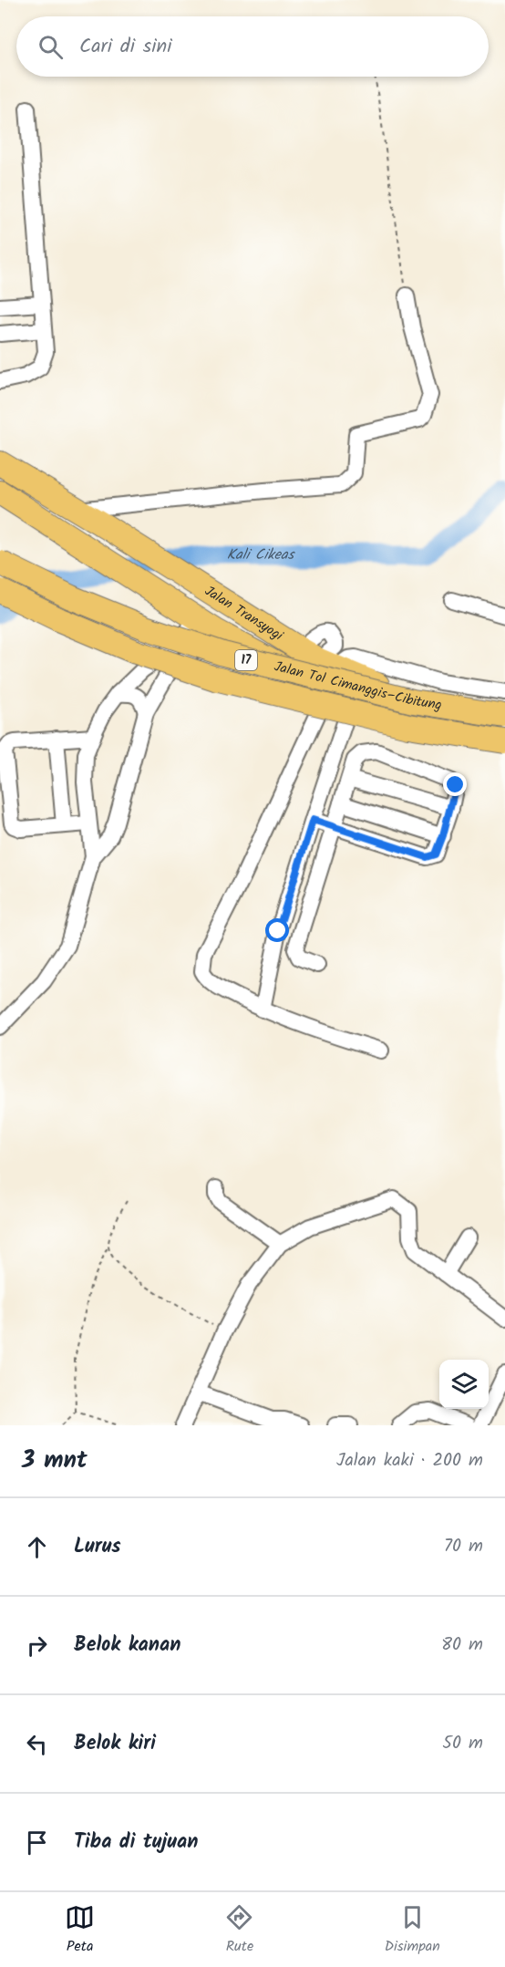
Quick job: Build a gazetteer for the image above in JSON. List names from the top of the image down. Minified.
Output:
{"streets":{"highway":["Jalan Transyogi","17","Jalan Tol Cimanggis–Cibitung"]},"water":["Kali Cikeas"],"page":{"search":"Cari di sini","heading":["3 mnt","Jalan kaki · 200 m"],"list":[["Lurus","70 m"],["Belok kanan","80 m"],["Belok kiri","50 m"],"Tiba di tujuan"],"nav":["Peta","Rute","Disimpan"]}}
